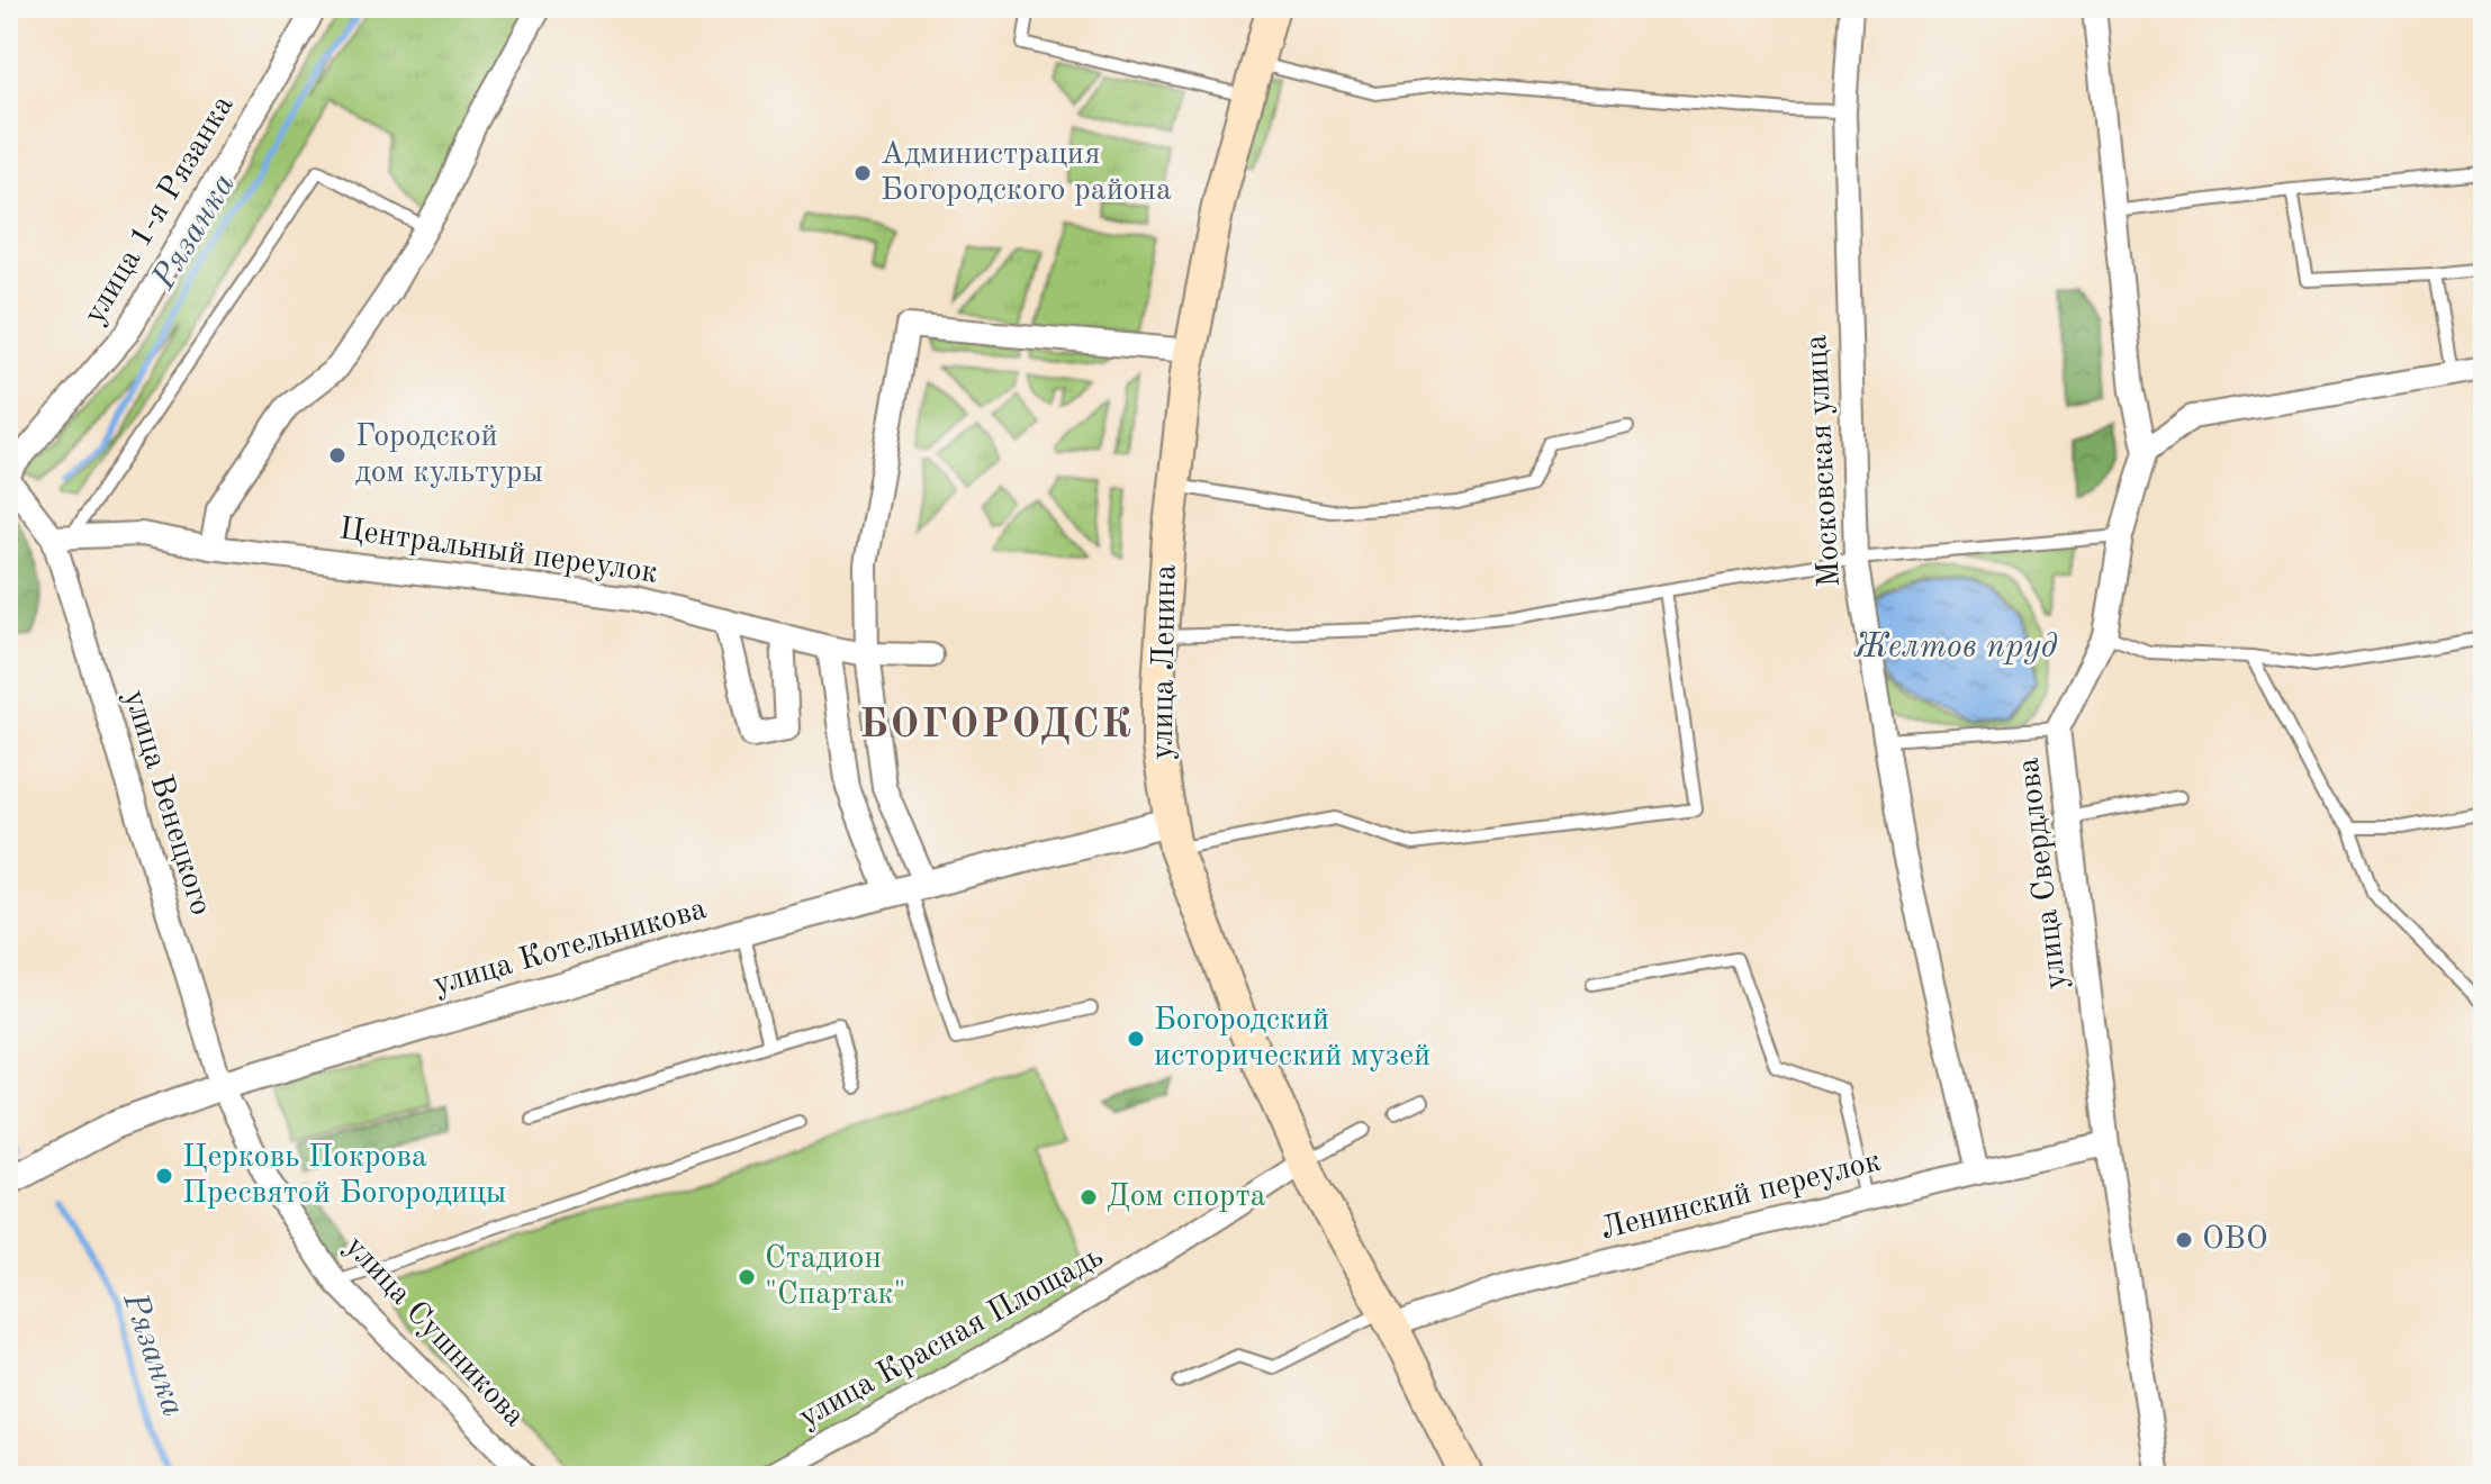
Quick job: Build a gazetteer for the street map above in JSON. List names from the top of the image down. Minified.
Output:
{"streets":{"main road":["улица Ленина"],"street":["улица 1-я Рязанка","Московская улица","Центральный переулок","улица Венецкого","улица Свердлова","улица Котельникова","Ленинский переулок","улица Сушникова","улица Красная Площадь"]},"crossings":[["Московская улица","Ленинский переулок"],["Центральный переулок","улица Венецкого"],["улица Ленина","улица Котельникова"],["улица Ленина","Ленинский переулок"],["улица Ленина","улица Красная Площадь"],["улица Венецкого","улица Котельникова"],["улица Венецкого","улица Сушникова"],["улица Свердлова","Ленинский переулок"],["улица Котельникова","улица Сушникова"]],"districts":["БОГОРОДСК"],"water":["Рязанка","Желтов пруд"],"places":["Администрация Богородского района","Городской дом культуры","Богородский исторический музей","Церковь Покрова Пресвятой Богородицы","Дом спорта","ОВО","Стадион \"Спартак\""]}
